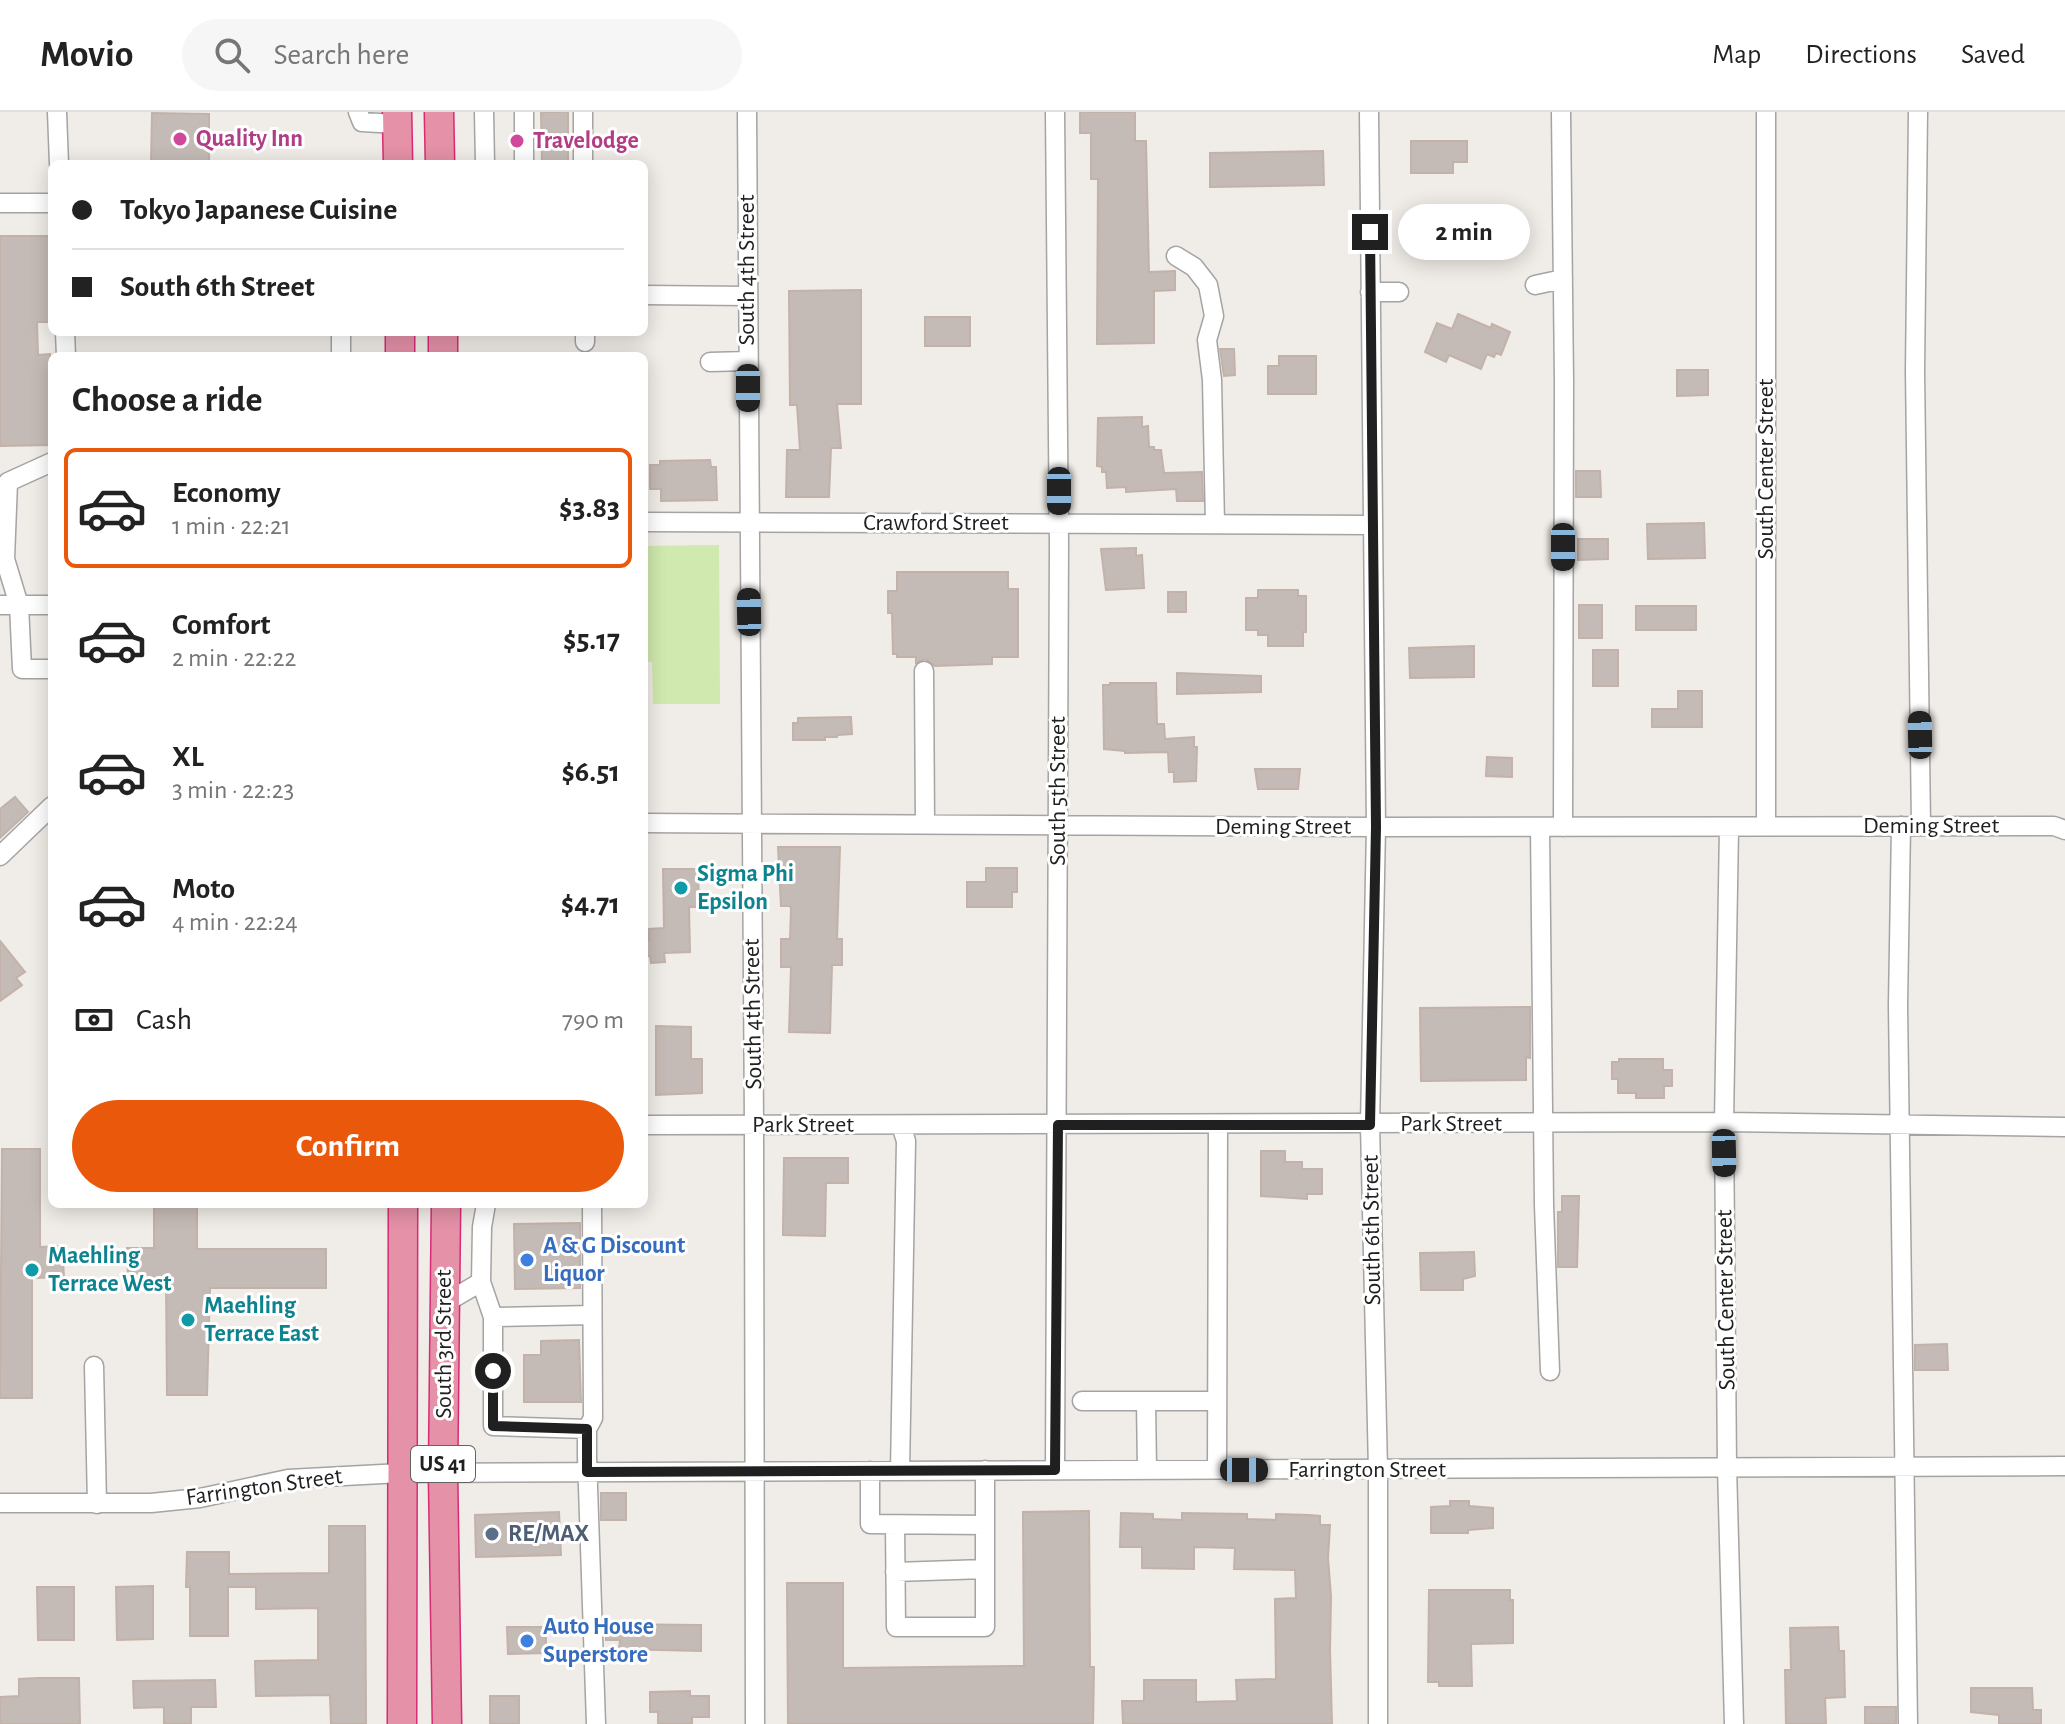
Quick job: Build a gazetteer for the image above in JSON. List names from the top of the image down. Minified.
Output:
{"streets":{"highway":["South 3rd Street","US 41"],"street":["South 4th Street","South Center Street","Crawford Street","South 5th Street","Deming Street","Park Street","South 6th Street","Farrington Street"]},"crossings":[["South 4th Street","Crawford Street"],["South 4th Street","Deming Street"],["South 4th Street","Park Street"],["South 4th Street","Farrington Street"],["South Center Street","Deming Street"],["South Center Street","Park Street"],["South Center Street","Farrington Street"],["Crawford Street","South 5th Street"],["Crawford Street","South 6th Street"],["South 5th Street","Deming Street"],["South 5th Street","Park Street"],["South 5th Street","Farrington Street"],["Deming Street","South 6th Street"],["Park Street","South 6th Street"],["South 6th Street","Farrington Street"],["South 3rd Street","Farrington Street"]],"places":["Quality Inn","Travelodge","Sigma Phi Epsilon","A & G Discount Liquor","Maehling Terrace West","Maehling Terrace East","RE/MAX","Auto House Superstore"],"page":{"header":"Movio","search":"Search here","nav":["Map","Directions","Saved"],"banner":["Tokyo Japanese Cuisine","South 6th Street"],"bubble":"2 min","heading":"Choose a ride","list":[{"name":"Economy","note":"1 min · 22:21","value":"$3.83"},{"name":"Comfort","note":"2 min · 22:22","value":"$5.17"},{"name":"XL","note":"3 min · 22:23","value":"$6.51"},{"name":"Moto","note":"4 min · 22:24","value":"$4.71"}],"pay":["Cash","790 m"],"buttons":"Confirm"}}
